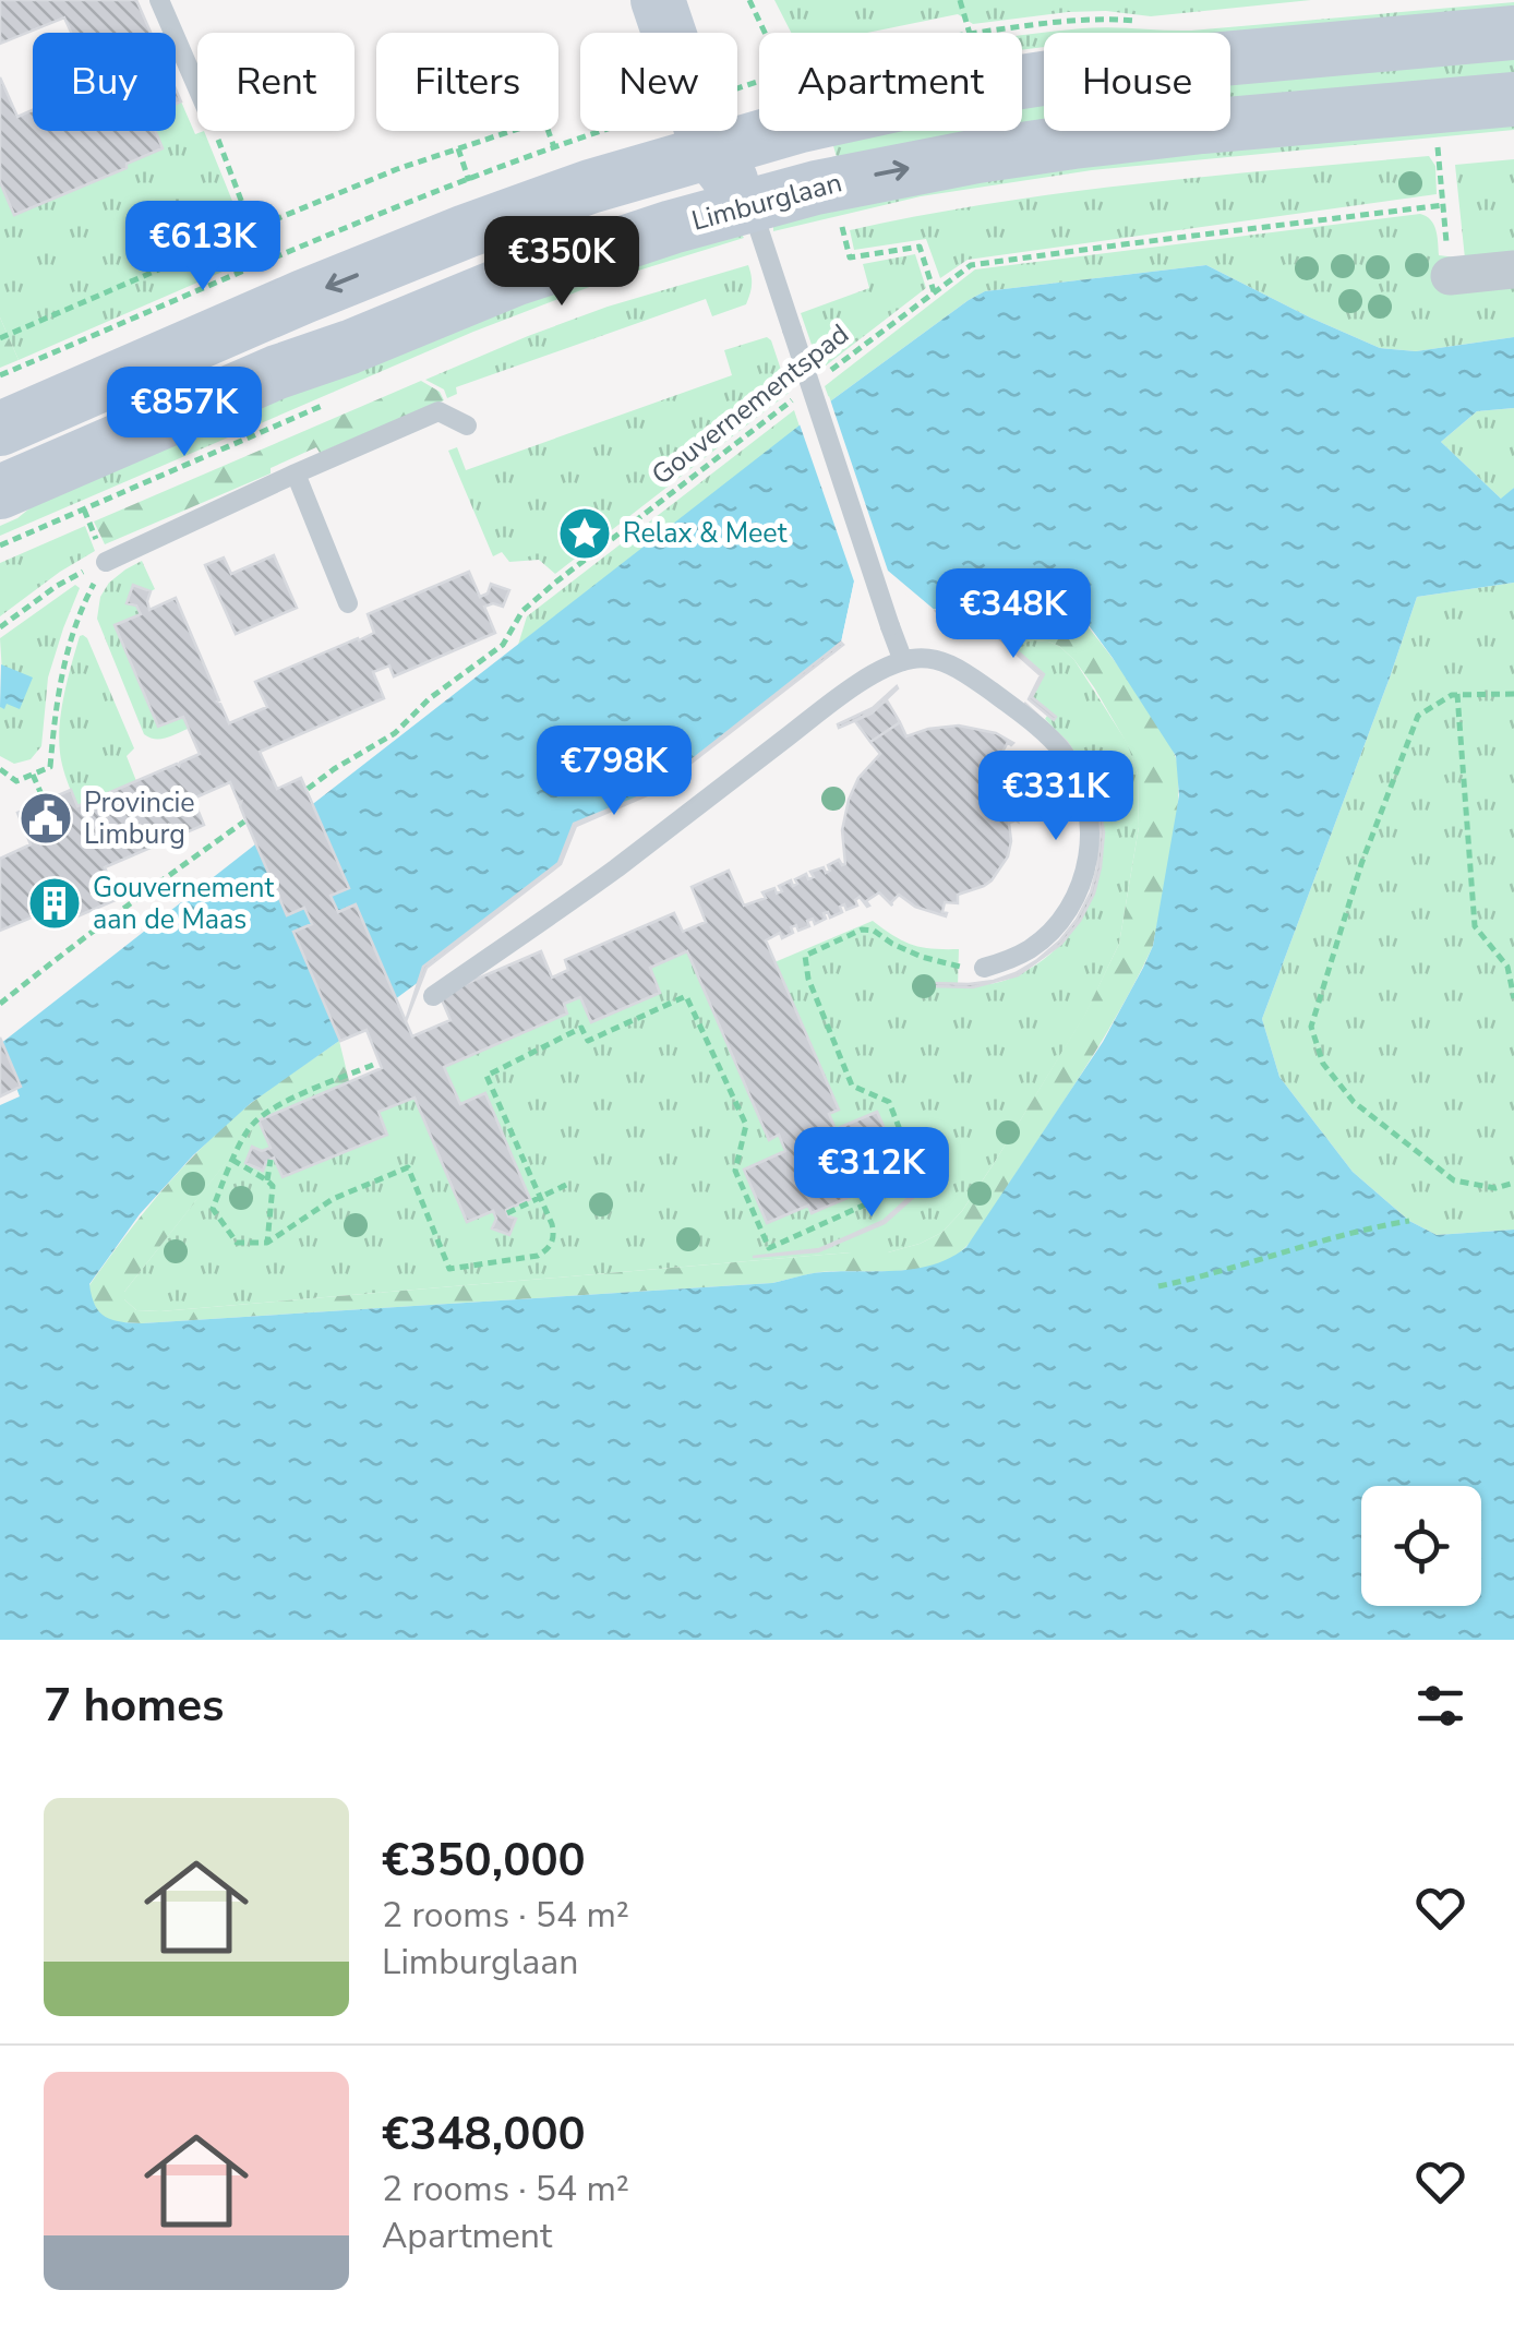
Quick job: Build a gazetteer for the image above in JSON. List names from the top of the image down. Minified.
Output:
{"streets":{"main road":["Limburglaan"],"path":["Gouvernementspad"]},"places":{"place":["Relax & Meet"],"public building":["Provincie Limburg"],"building":["Gouvernement aan de Maas"]},"page":{"chip":["Buy","Rent","Filters","New","Apartment","House"],"price":["€613K","€350K","€857K","€348K","€798K","€331K","€312K"],"heading":"7 homes","list":[{"name":"€350,000","note":"2 rooms · 54 m² · Limburglaan"},{"name":"€348,000","note":"2 rooms · 54 m² · Apartment"}]}}
